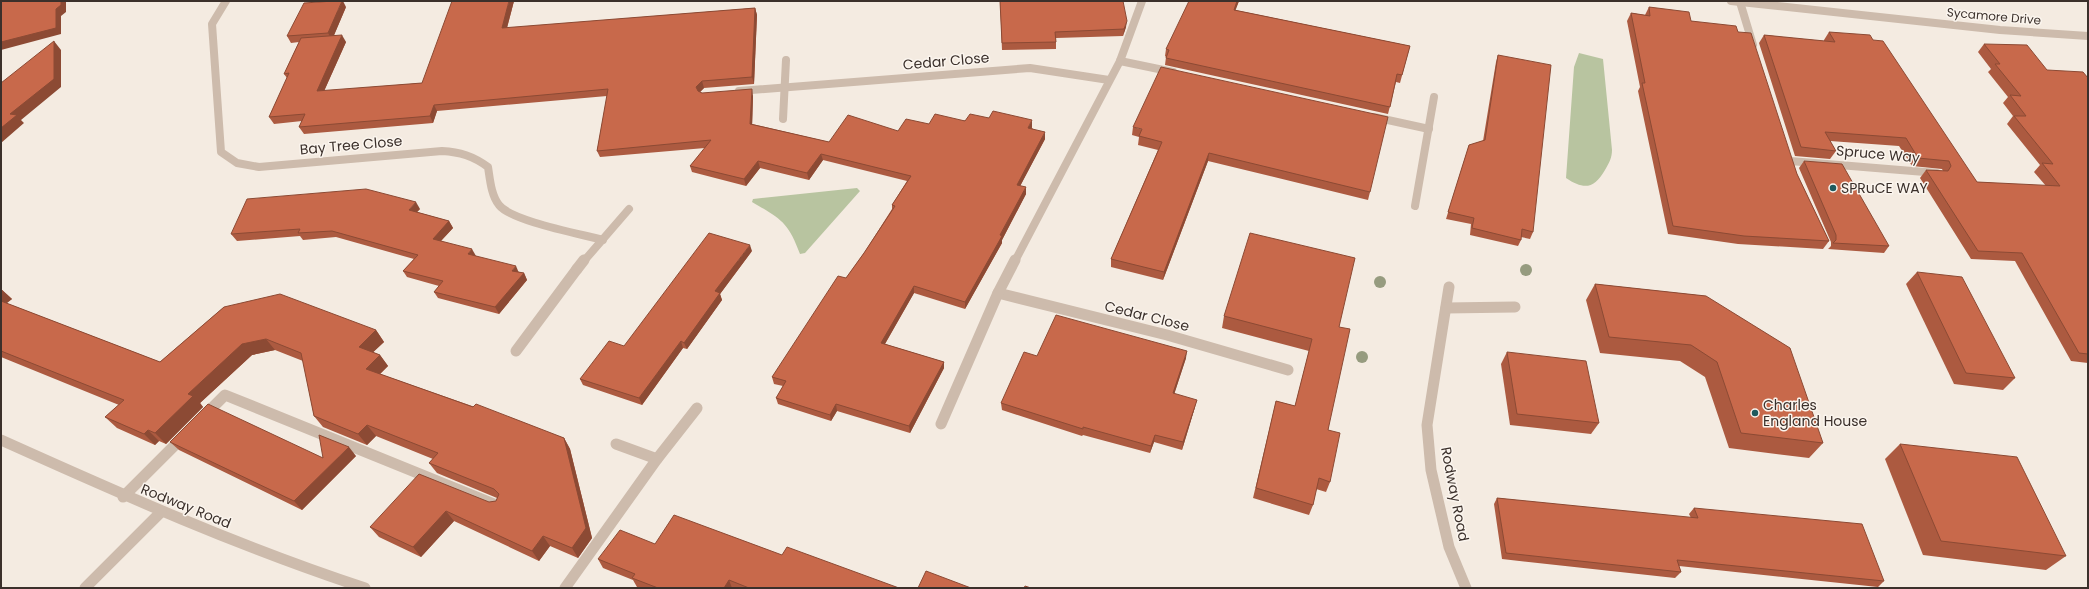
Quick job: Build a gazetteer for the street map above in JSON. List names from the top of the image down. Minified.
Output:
{"streets":{"street":["Sycamore Drive","Cedar Close","Bay Tree Close","Spruce Way","Rodway Road"]},"places":["SPRuCE WAY","Charles England House"]}
